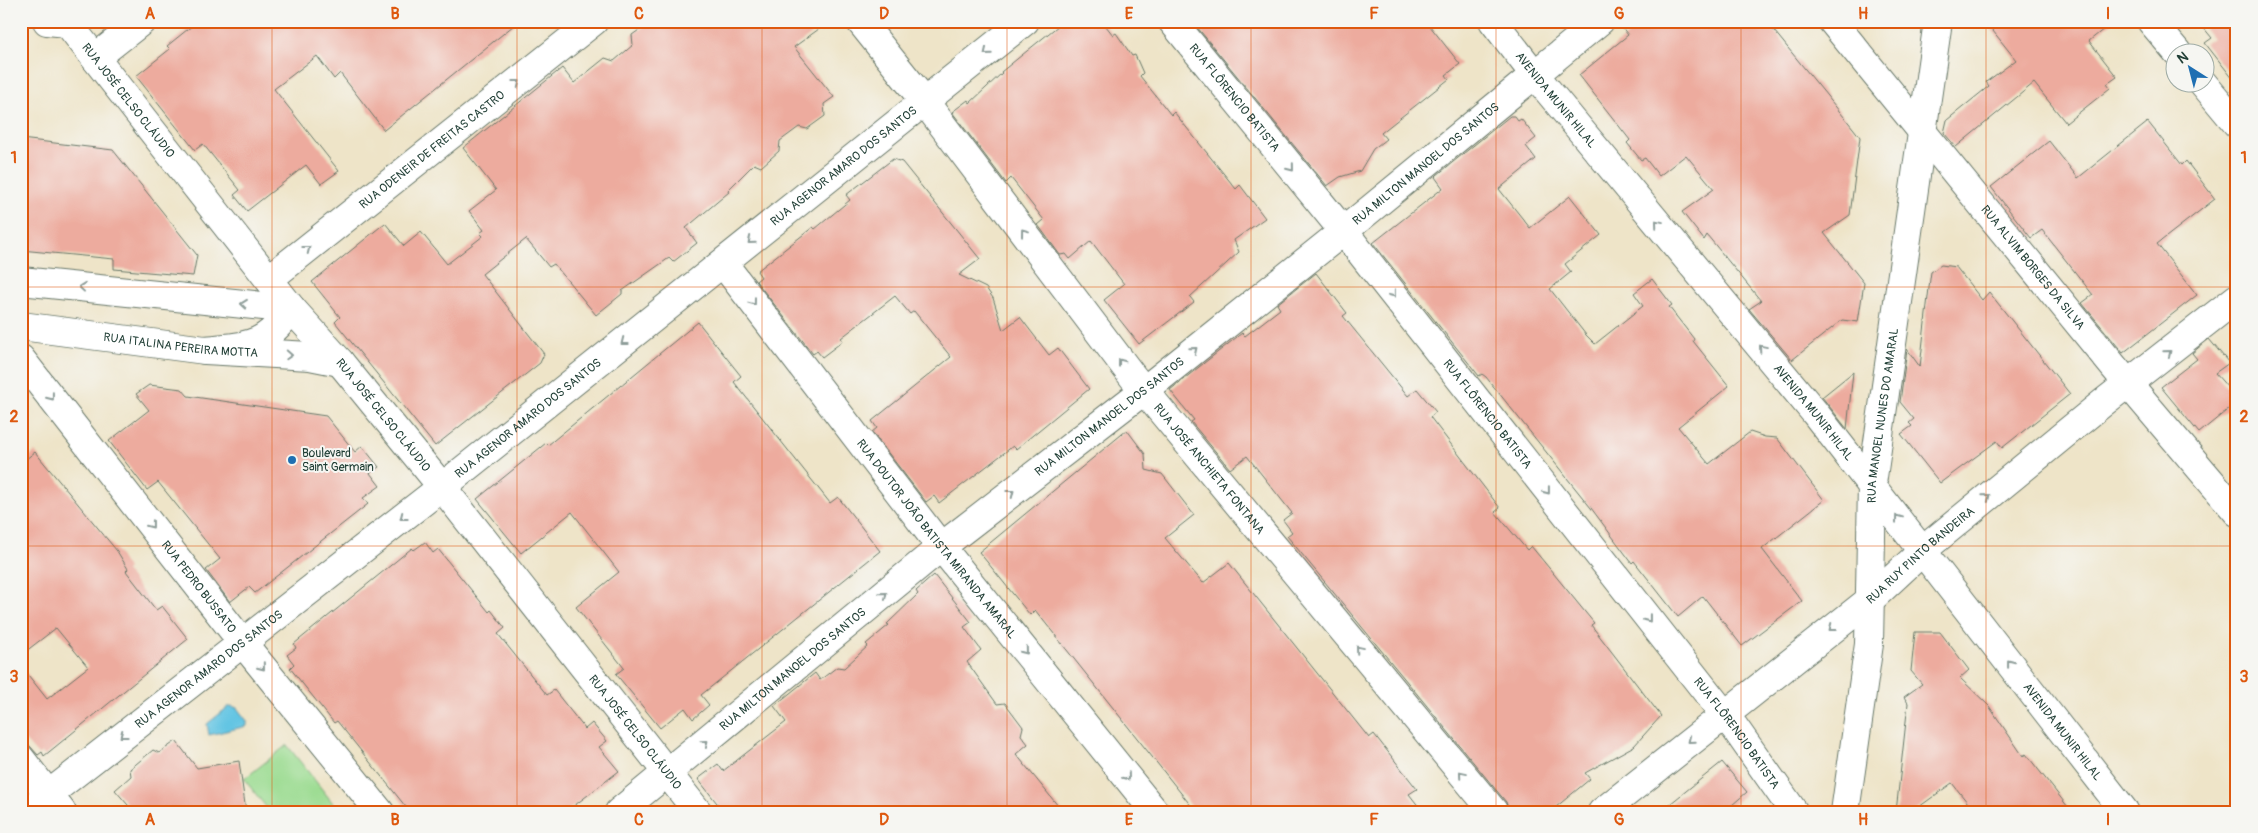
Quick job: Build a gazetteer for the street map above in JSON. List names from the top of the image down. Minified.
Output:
{"streets":{"street":["RUA FLÔRENCIO BATISTA","AVENIDA MUNIR HILAL","RUA JOSÉ CELSO CLÁUDIO","RUA ODENEIR DE FREITAS CASTRO","RUA MILTON MANOEL DOS SANTOS","RUA AGENOR AMARO DOS SANTOS","RUA ALVIM BORGES DA SILVA","RUA ITALINA PEREIRA MOTTA","RUA MANOEL NUNES DO AMARAL","RUA JOSÉ ANCHIETA FONTANA","RUA DOUTOR JOÃO BATISTA MIRANDA AMARAL","RUA RUY PINTO BANDEIRA","RUA PEDRO BUSSATO"]},"crossings":[["RUA FLÔRENCIO BATISTA","RUA MILTON MANOEL DOS SANTOS"],["RUA FLÔRENCIO BATISTA","RUA RUY PINTO BANDEIRA"],["AVENIDA MUNIR HILAL","RUA MILTON MANOEL DOS SANTOS"],["AVENIDA MUNIR HILAL","RUA MANOEL NUNES DO AMARAL"],["AVENIDA MUNIR HILAL","RUA RUY PINTO BANDEIRA"],["RUA JOSÉ CELSO CLÁUDIO","RUA ODENEIR DE FREITAS CASTRO"],["RUA JOSÉ CELSO CLÁUDIO","RUA MILTON MANOEL DOS SANTOS"],["RUA JOSÉ CELSO CLÁUDIO","RUA AGENOR AMARO DOS SANTOS"],["RUA JOSÉ CELSO CLÁUDIO","RUA ITALINA PEREIRA MOTTA"],["RUA MILTON MANOEL DOS SANTOS","RUA JOSÉ ANCHIETA FONTANA"],["RUA MILTON MANOEL DOS SANTOS","RUA DOUTOR JOÃO BATISTA MIRANDA AMARAL"],["RUA AGENOR AMARO DOS SANTOS","RUA JOSÉ ANCHIETA FONTANA"],["RUA AGENOR AMARO DOS SANTOS","RUA DOUTOR JOÃO BATISTA MIRANDA AMARAL"],["RUA AGENOR AMARO DOS SANTOS","RUA PEDRO BUSSATO"],["RUA ALVIM BORGES DA SILVA","RUA MANOEL NUNES DO AMARAL"],["RUA ALVIM BORGES DA SILVA","RUA RUY PINTO BANDEIRA"],["RUA MANOEL NUNES DO AMARAL","RUA RUY PINTO BANDEIRA"]],"one_way":["RUA FLÔRENCIO BATISTA","AVENIDA MUNIR HILAL","RUA ODENEIR DE FREITAS CASTRO","RUA MILTON MANOEL DOS SANTOS","RUA AGENOR AMARO DOS SANTOS","RUA JOSÉ ANCHIETA FONTANA","RUA DOUTOR JOÃO BATISTA MIRANDA AMARAL","RUA PEDRO BUSSATO"],"places":["Boulevard Saint Germain"],"north":"top left","grid":{"columns":["A","B","C","D","E","F","G","H","I"],"rows":["1","2","3"]}}
